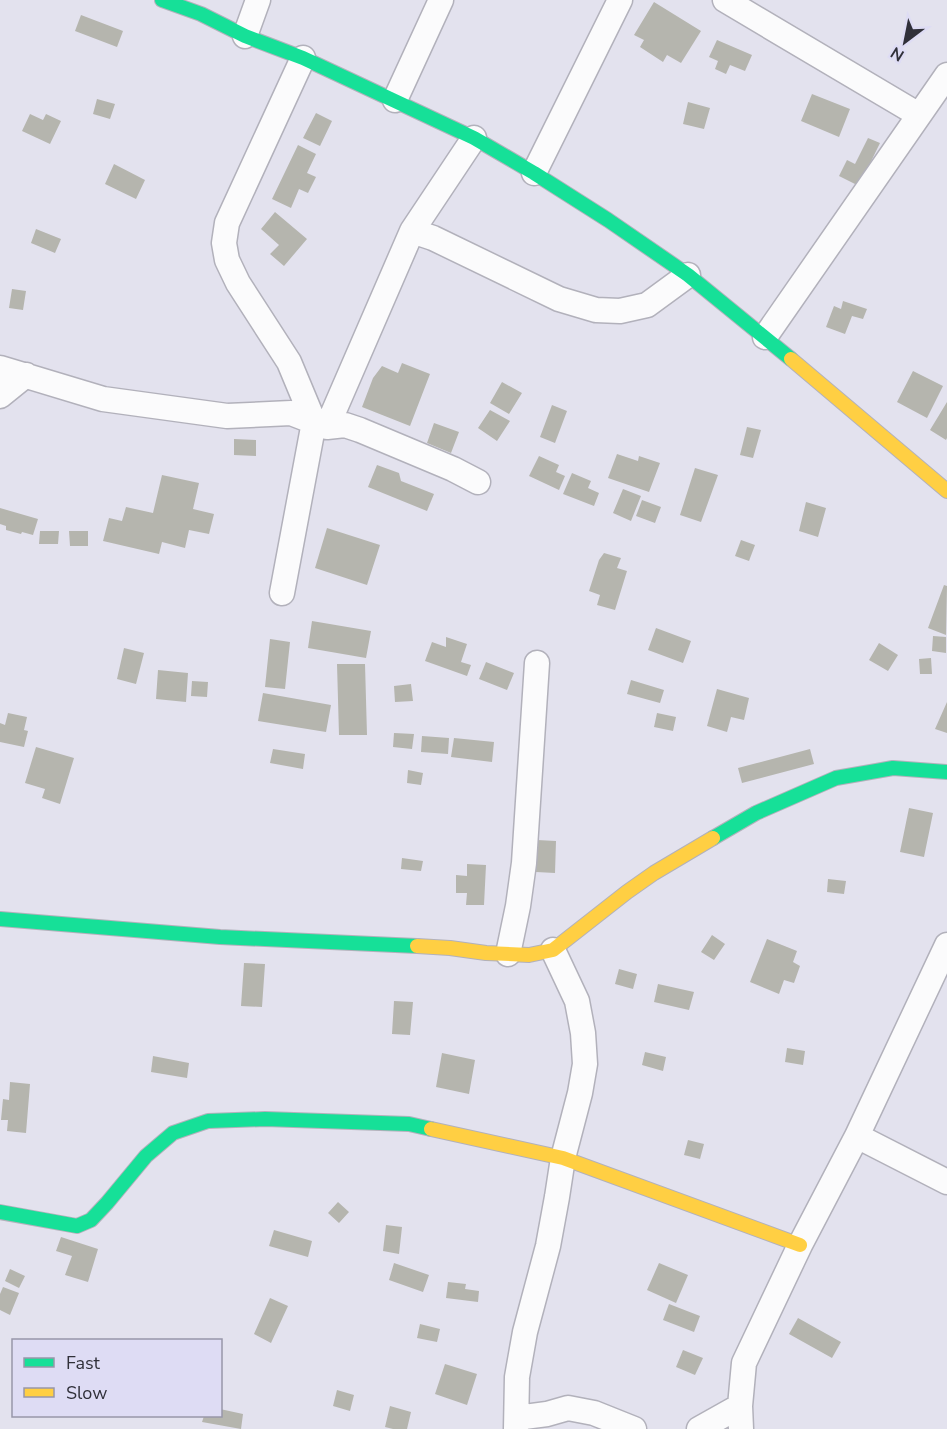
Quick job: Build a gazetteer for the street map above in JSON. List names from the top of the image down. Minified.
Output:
{"legend":["Fast","Slow"],"north":"bottom left"}
